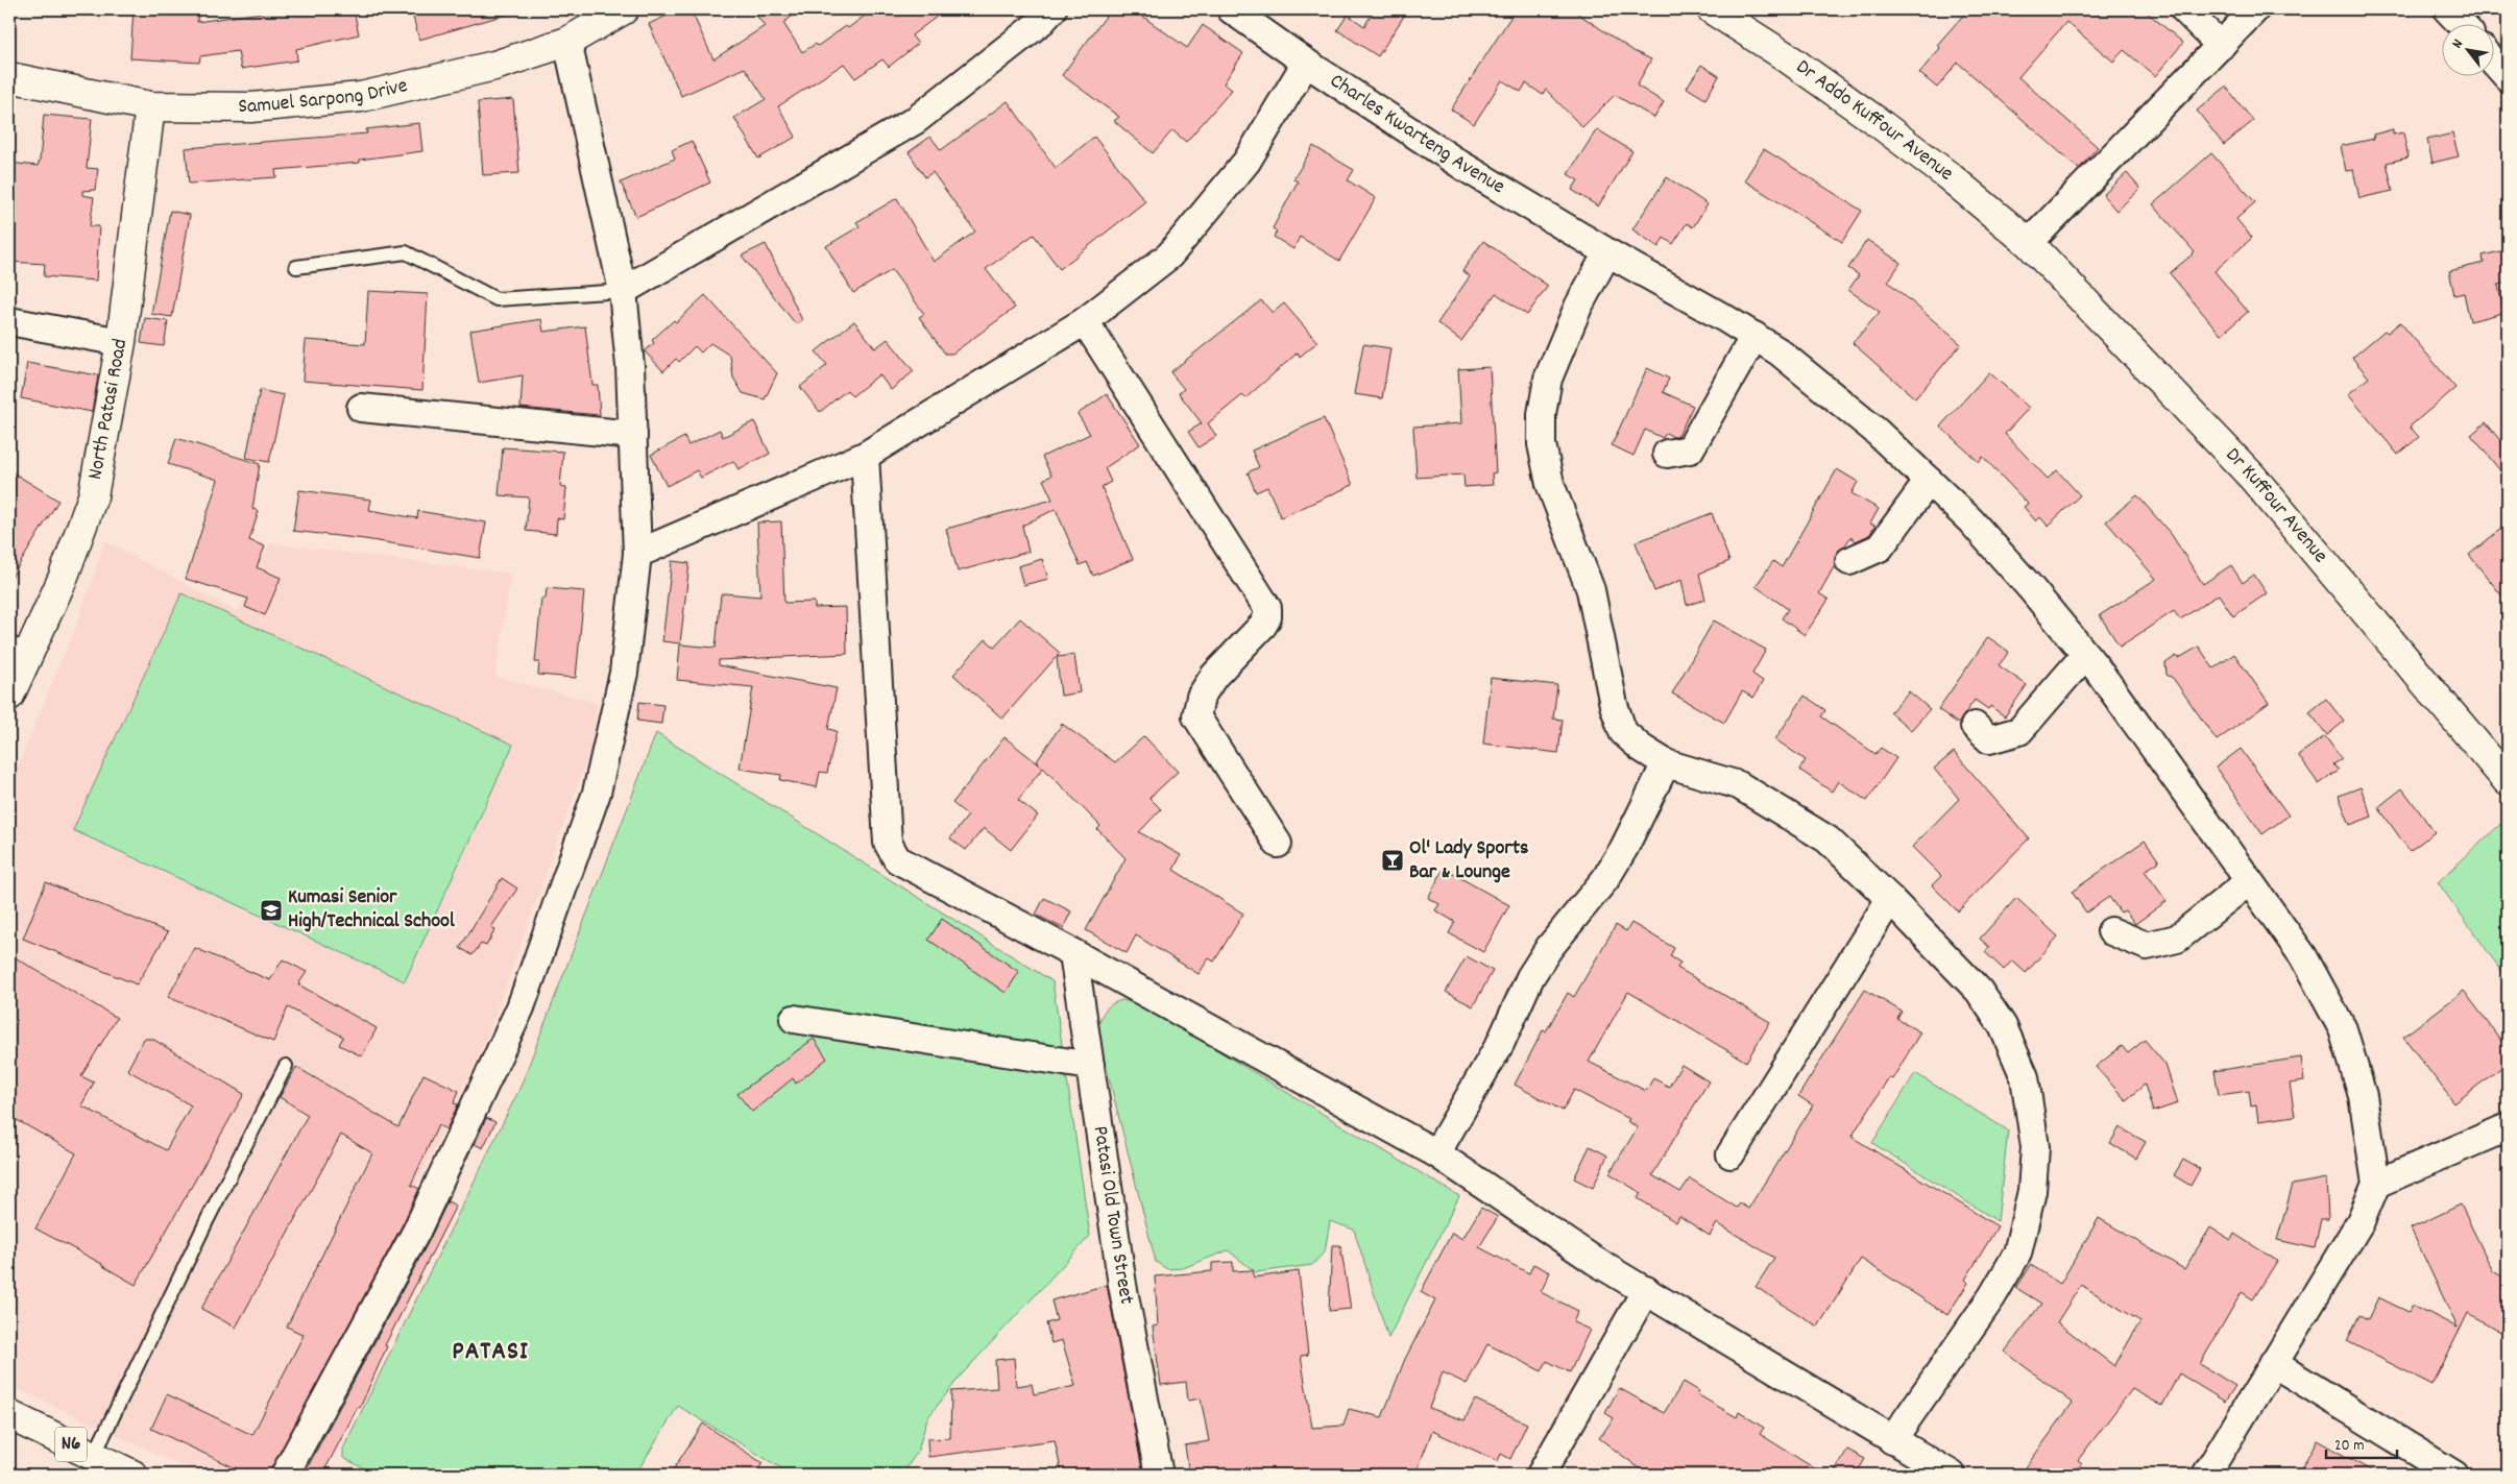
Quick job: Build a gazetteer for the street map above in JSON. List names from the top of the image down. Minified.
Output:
{"streets":{"main road":["Samuel Sarpong Drive","Dr Addo Kuffour Avenue","North Patasi Road","Dr Kuffour Avenue","N6"],"street":["Charles Kwarteng Avenue","Patasi Old Town Street"]},"crossings":[["Samuel Sarpong Drive","North Patasi Road"],["Dr Addo Kuffour Avenue","Dr Kuffour Avenue"]],"districts":["PATASI"],"places":{"bar":["Ol' Lady Sports Bar & Lounge"],"school or university":["Kumasi Senior High/Technical School"]},"scale_bar":"20 m","north":"top left"}
